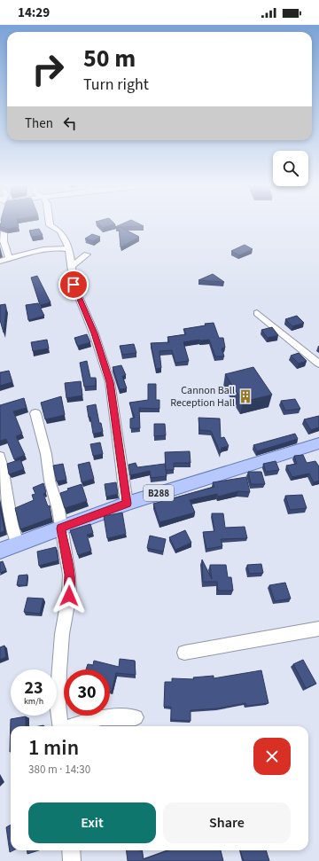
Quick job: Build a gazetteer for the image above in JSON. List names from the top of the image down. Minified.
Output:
{"streets":{"main road":["B288"]},"places":{"building":["Cannon Ball Reception Hall"]},"page":{"status":"14:29","turn":["50 m","Turn right"],"then":"Then","speed":"23 km/h","limit":"30","heading":["1 min","380 m · 14:30"],"buttons":["Exit","Share"]}}
